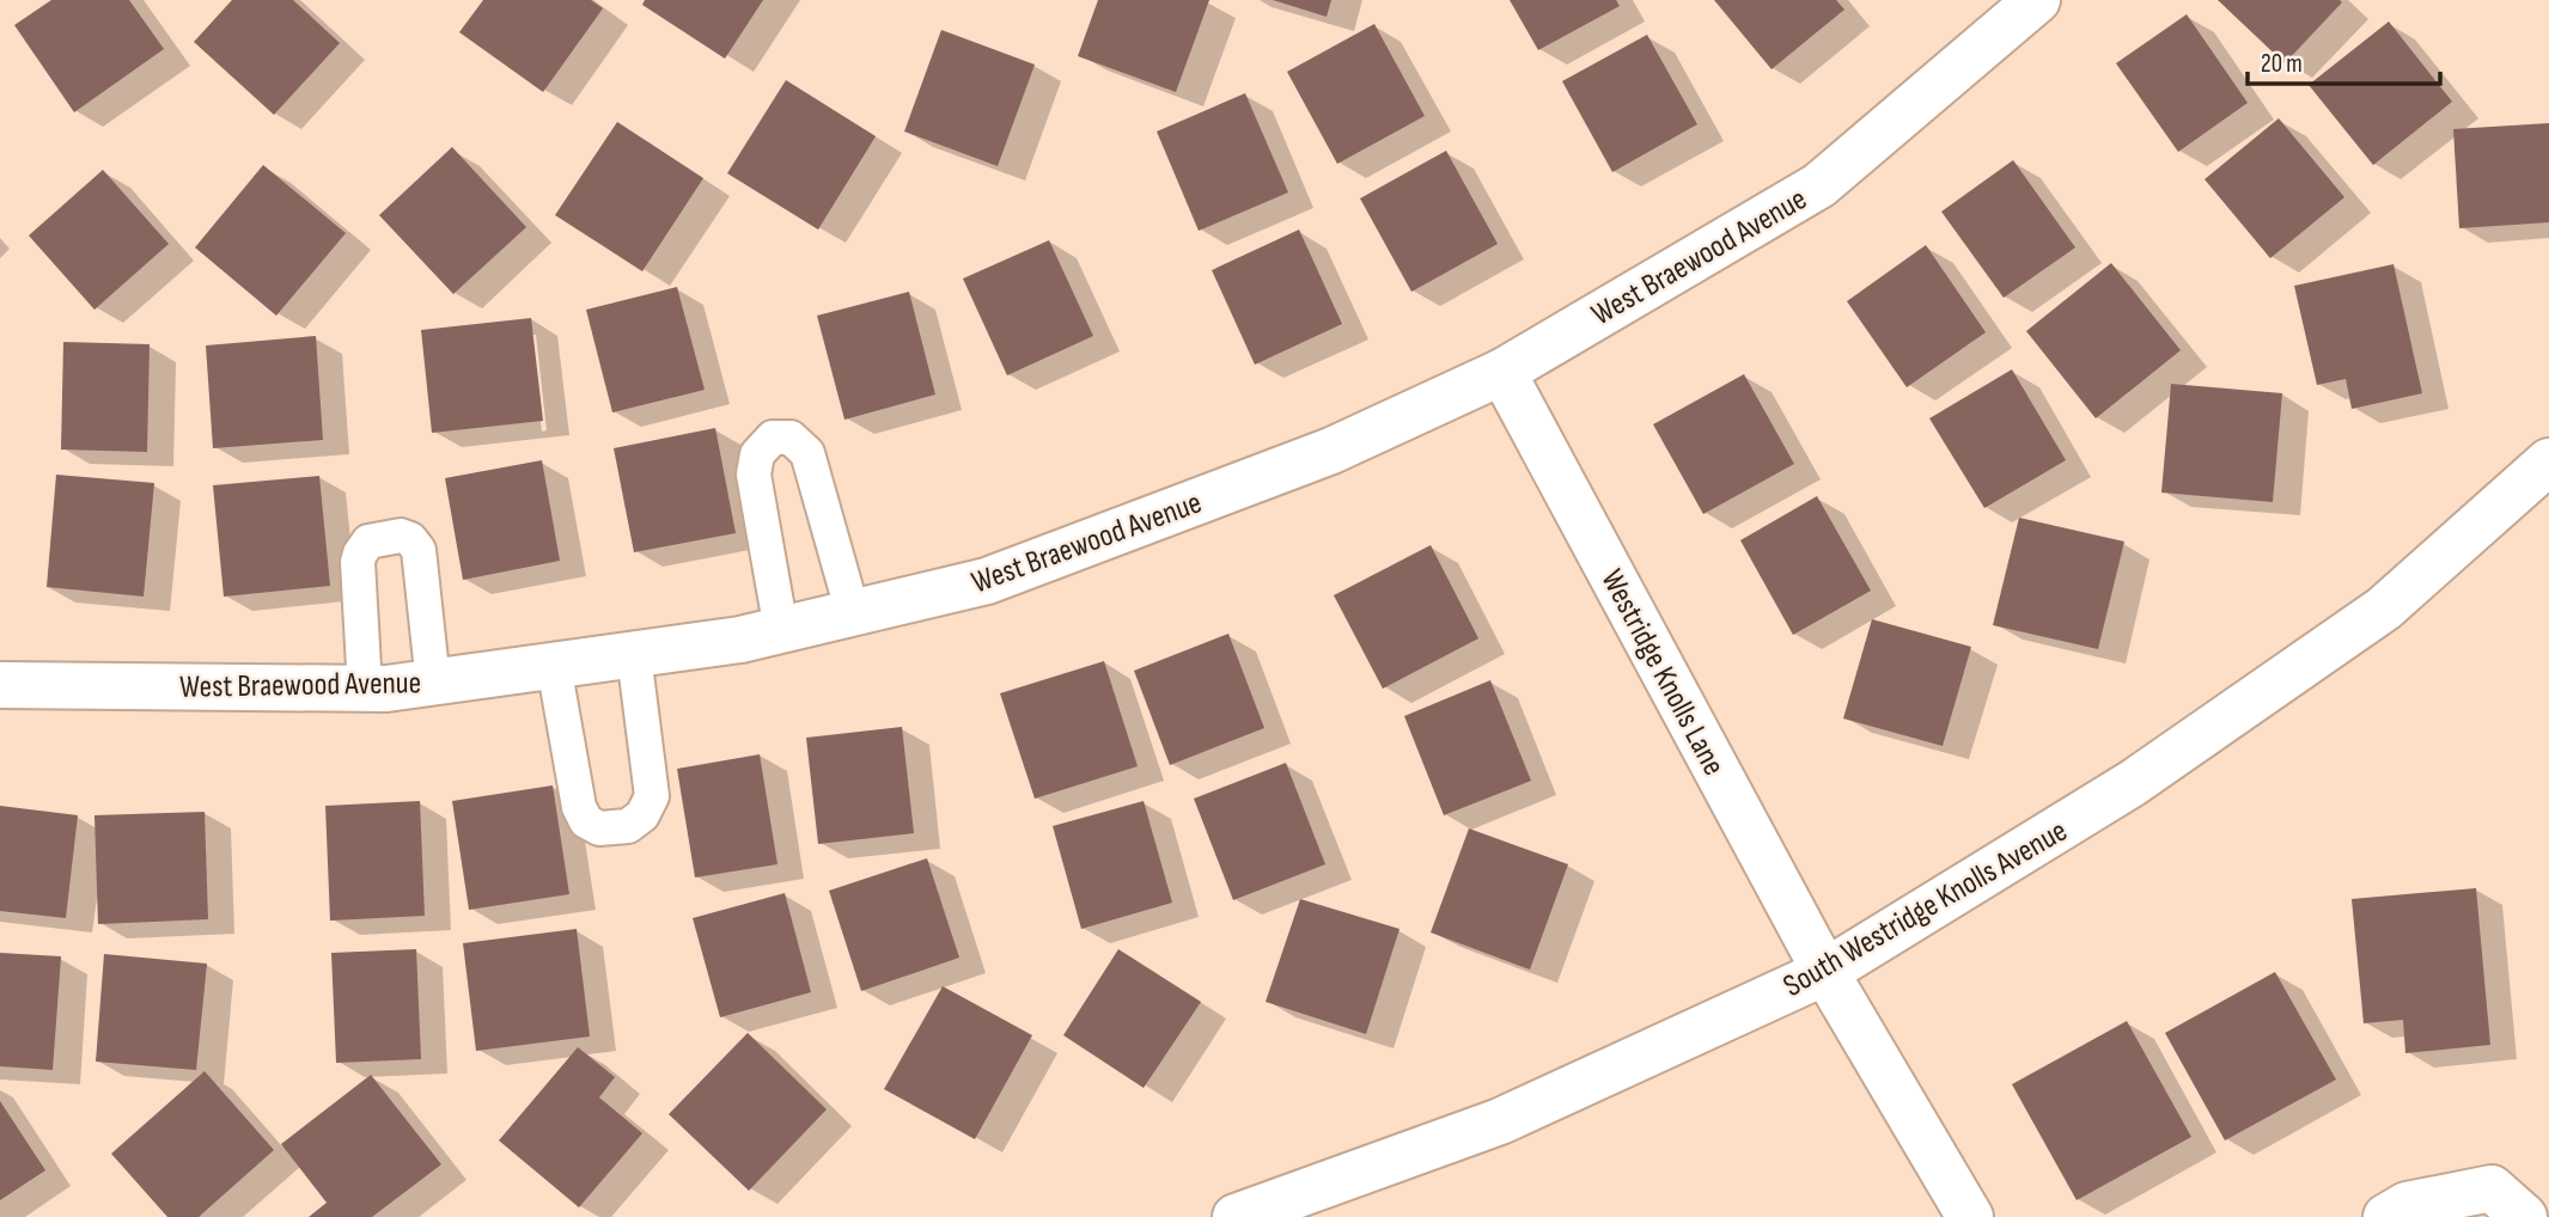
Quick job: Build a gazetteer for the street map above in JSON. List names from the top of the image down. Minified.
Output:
{"streets":{"street":["West Braewood Avenue","Westridge Knolls Lane","South Westridge Knolls Avenue"]},"crossings":[["West Braewood Avenue","Westridge Knolls Lane"],["Westridge Knolls Lane","South Westridge Knolls Avenue"]],"scale_bar":"20 m"}
